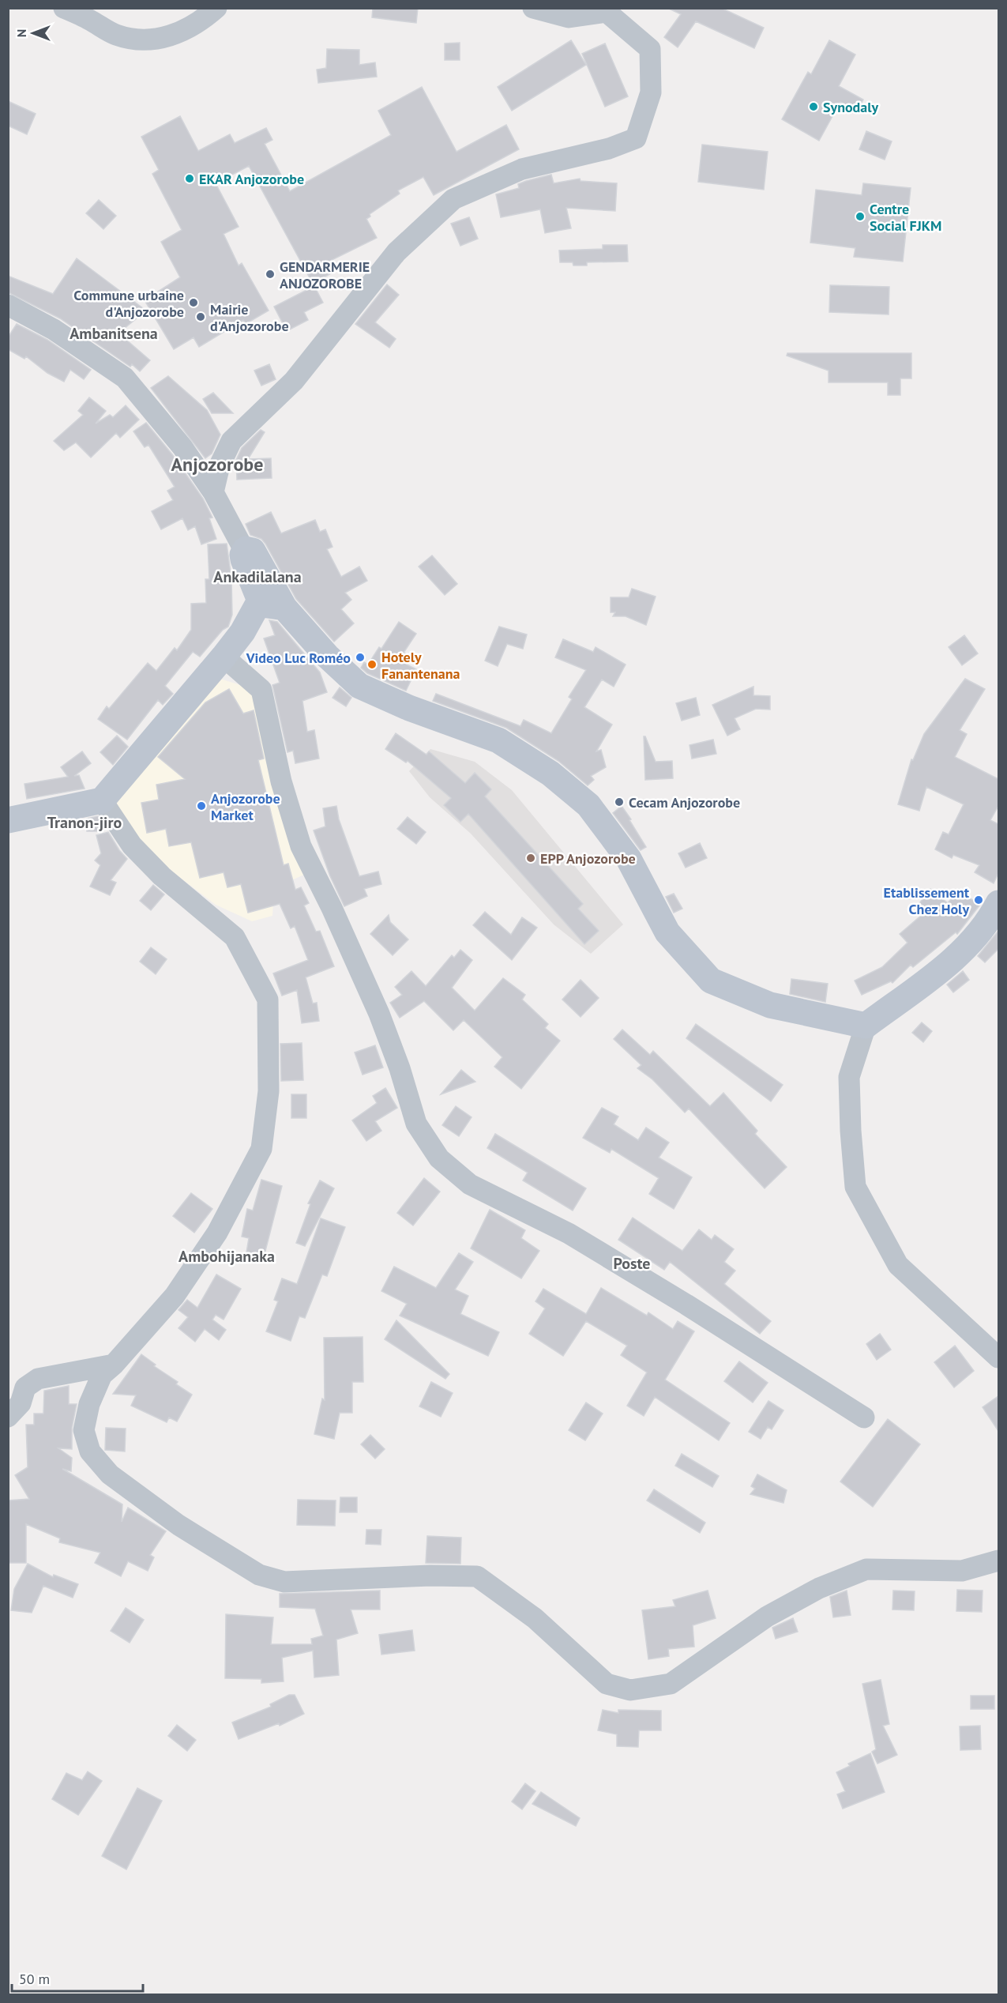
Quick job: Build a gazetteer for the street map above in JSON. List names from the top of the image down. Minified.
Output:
{"districts":["Ambanitsena","Anjozorobe","Ankadilalana","Tranon-jiro","Ambohijanaka","Poste"],"places":["Synodaly","EKAR Anjozorobe","Centre Social FJKM","GENDARMERIE ANJOZOROBE","Commune urbaine d'Anjozorobe","Mairie d'Anjozorobe","Video Luc Roméo","Hotely Fanantenana","Cecam Anjozorobe","Anjozorobe Market","EPP Anjozorobe","Etablissement Chez Holy"],"scale_bar":"50 m","north":"left"}
